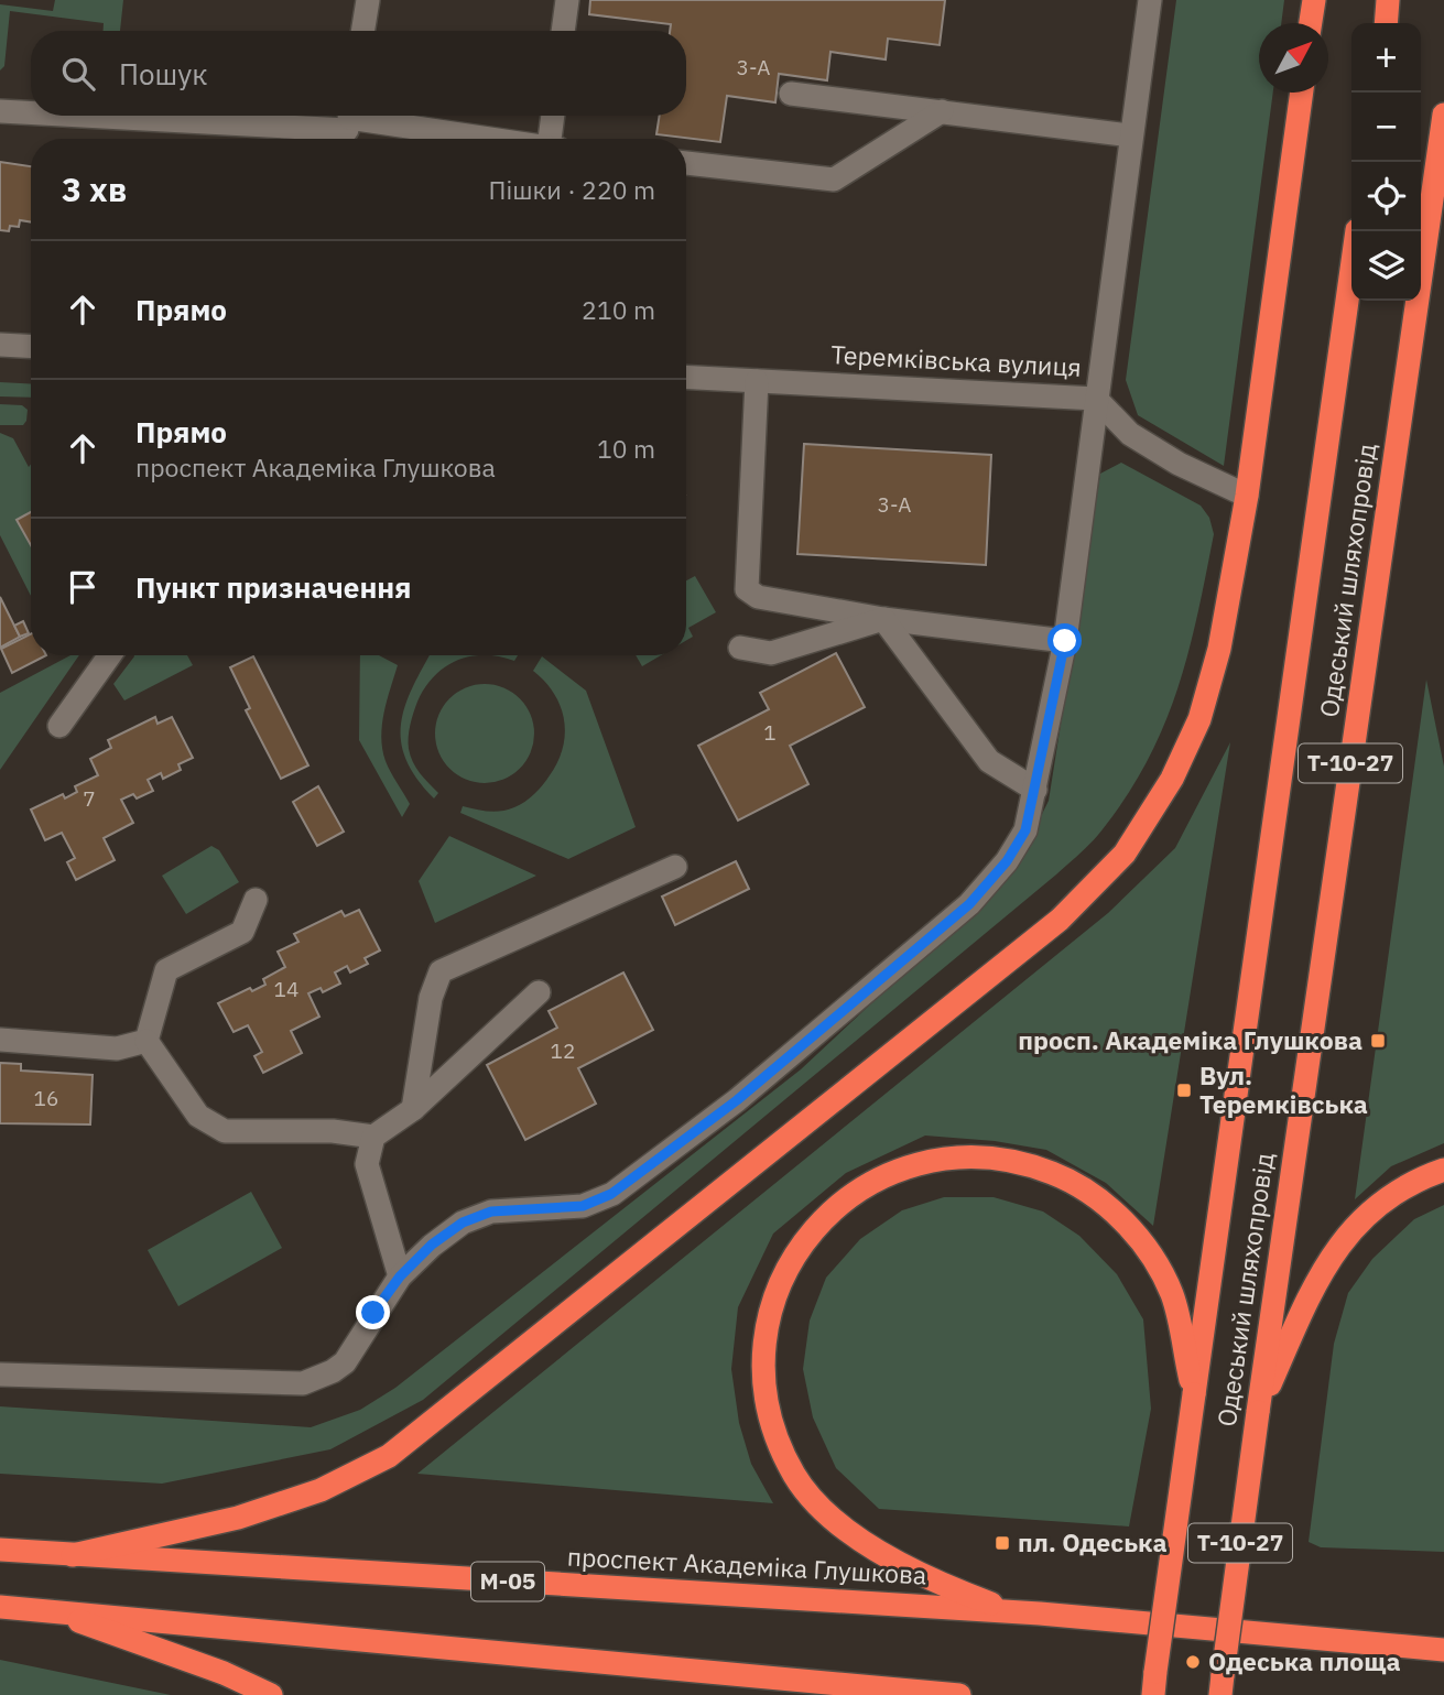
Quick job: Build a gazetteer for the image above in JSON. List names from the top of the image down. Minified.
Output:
{"streets":{"highway":["Одеський шляхопровід","Т-10-27","проспект Академіка Глушкова","М-05"],"street":["Теремківська вулиця"]},"places":{"transit":["просп. Академіка Глушкова","Вул. Теремківська","пл. Одеська"],"other":["Одеська площа"]},"house_numbers":["3-А","3-А","1","7","14","12","16"],"north":"top right","page":{"map_buttons":["+","−"],"search":"Пошук","heading":["3 хв","Пішки · 220 m"],"list":[["Прямо","210 m"],["Прямо","проспект Академіка Глушкова","10 m"],"Пункт призначення"]}}
